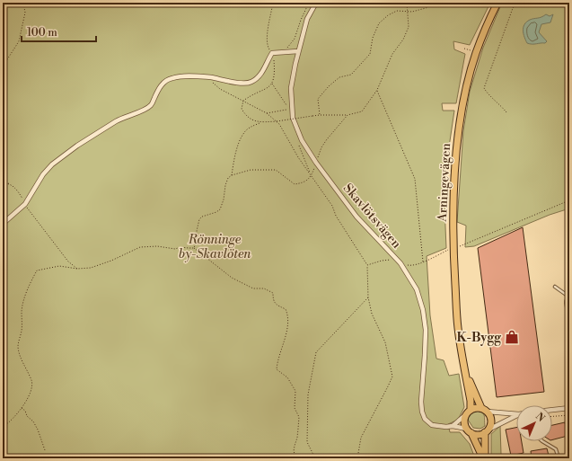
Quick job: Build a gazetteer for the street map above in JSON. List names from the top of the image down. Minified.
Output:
{"streets":{"main road":["Arningevägen"],"street":["Skavlötsvägen"]},"crossings":[["Arningevägen","Skavlötsvägen"]],"parks":["Rönninge by-Skavlöten"],"places":{"shop":["K-Bygg"]},"scale_bar":"100 m","north":"top right"}
